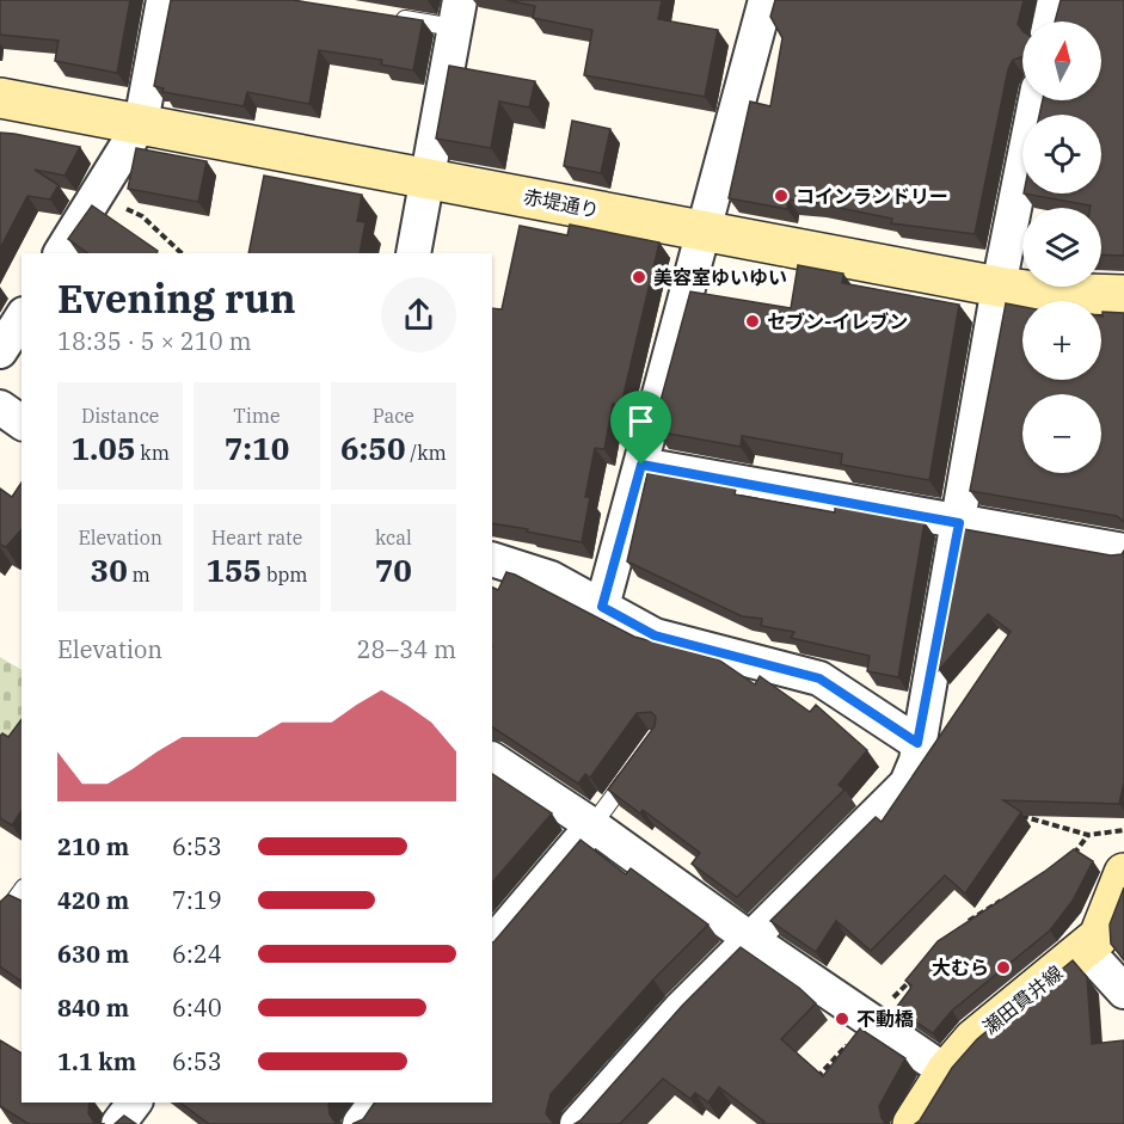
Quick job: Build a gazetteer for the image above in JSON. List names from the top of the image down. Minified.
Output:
{"streets":{"main road":["赤堤通り","瀬田貫井線"]},"places":["コインランドリー","美容室ゆいゆい","セブン-イレブン","大むら","不動橋"],"north":"top","page":{"map_buttons":["+","−"],"heading":["Evening run","18:35 · 5 × 210 m"],"stats":[["Distance","1.05 km"],["Time","7:10"],["Pace","6:50 /km"],["Elevation","30 m"],["Heart rate","155 bpm"],["kcal","70"]],"chart":["Elevation","28–34 m"],"list":[{"name":"210 m","note":"6:53"},{"name":"420 m","note":"7:19"},{"name":"630 m","note":"6:24"},{"name":"840 m","note":"6:40"},{"name":"1.1 km","note":"6:53"}]}}
